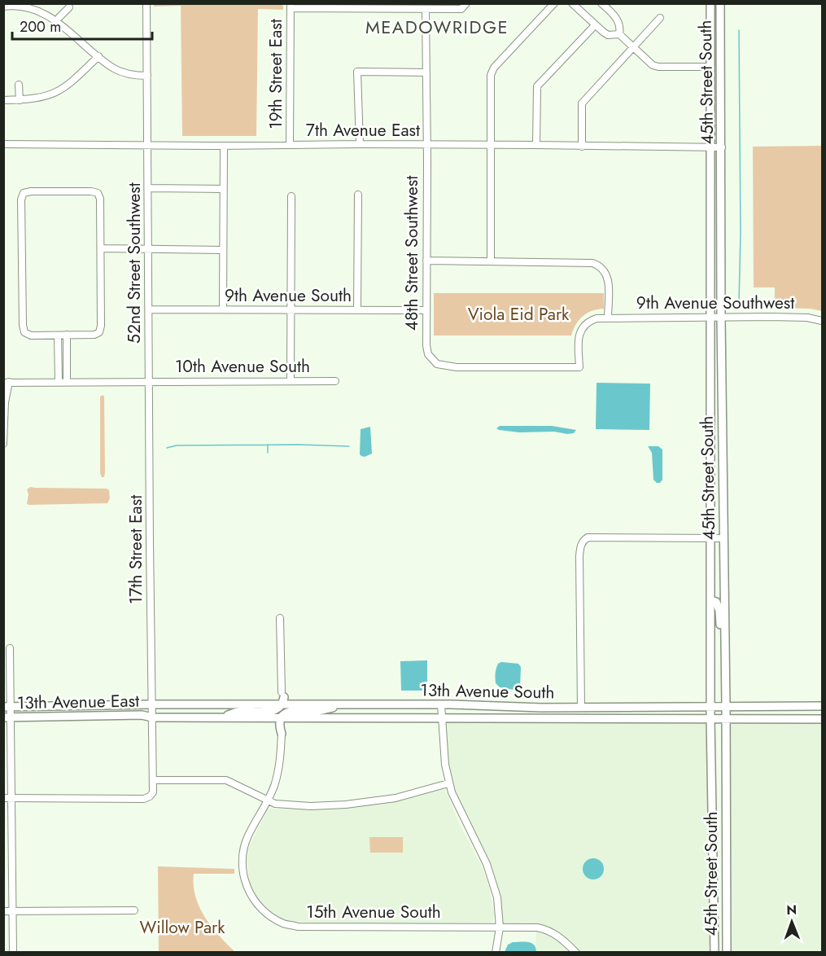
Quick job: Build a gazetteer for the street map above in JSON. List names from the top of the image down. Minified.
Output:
{"streets":{"main road":["45th Street South","13th Avenue South","13th Avenue East"],"street":["19th Street East","7th Avenue East","48th Street Southwest","52nd Street Southwest","9th Avenue South","9th Avenue Southwest","10th Avenue South","17th Street East","15th Avenue South"]},"crossings":[["19th Street East","7th Avenue East"],["45th Street South","7th Avenue East"],["45th Street South","9th Avenue Southwest"],["45th Street South","13th Avenue South"],["7th Avenue East","48th Street Southwest"],["7th Avenue East","52nd Street Southwest"],["48th Street Southwest","9th Avenue South"],["48th Street Southwest","9th Avenue Southwest"],["52nd Street Southwest","9th Avenue South"],["52nd Street Southwest","10th Avenue South"],["52nd Street Southwest","17th Street East"],["10th Avenue South","17th Street East"],["17th Street East","13th Avenue East"]],"districts":["MEADOWRIDGE"],"parks":["Viola Eid Park","Willow Park"],"scale_bar":"200 m","north":"top"}
